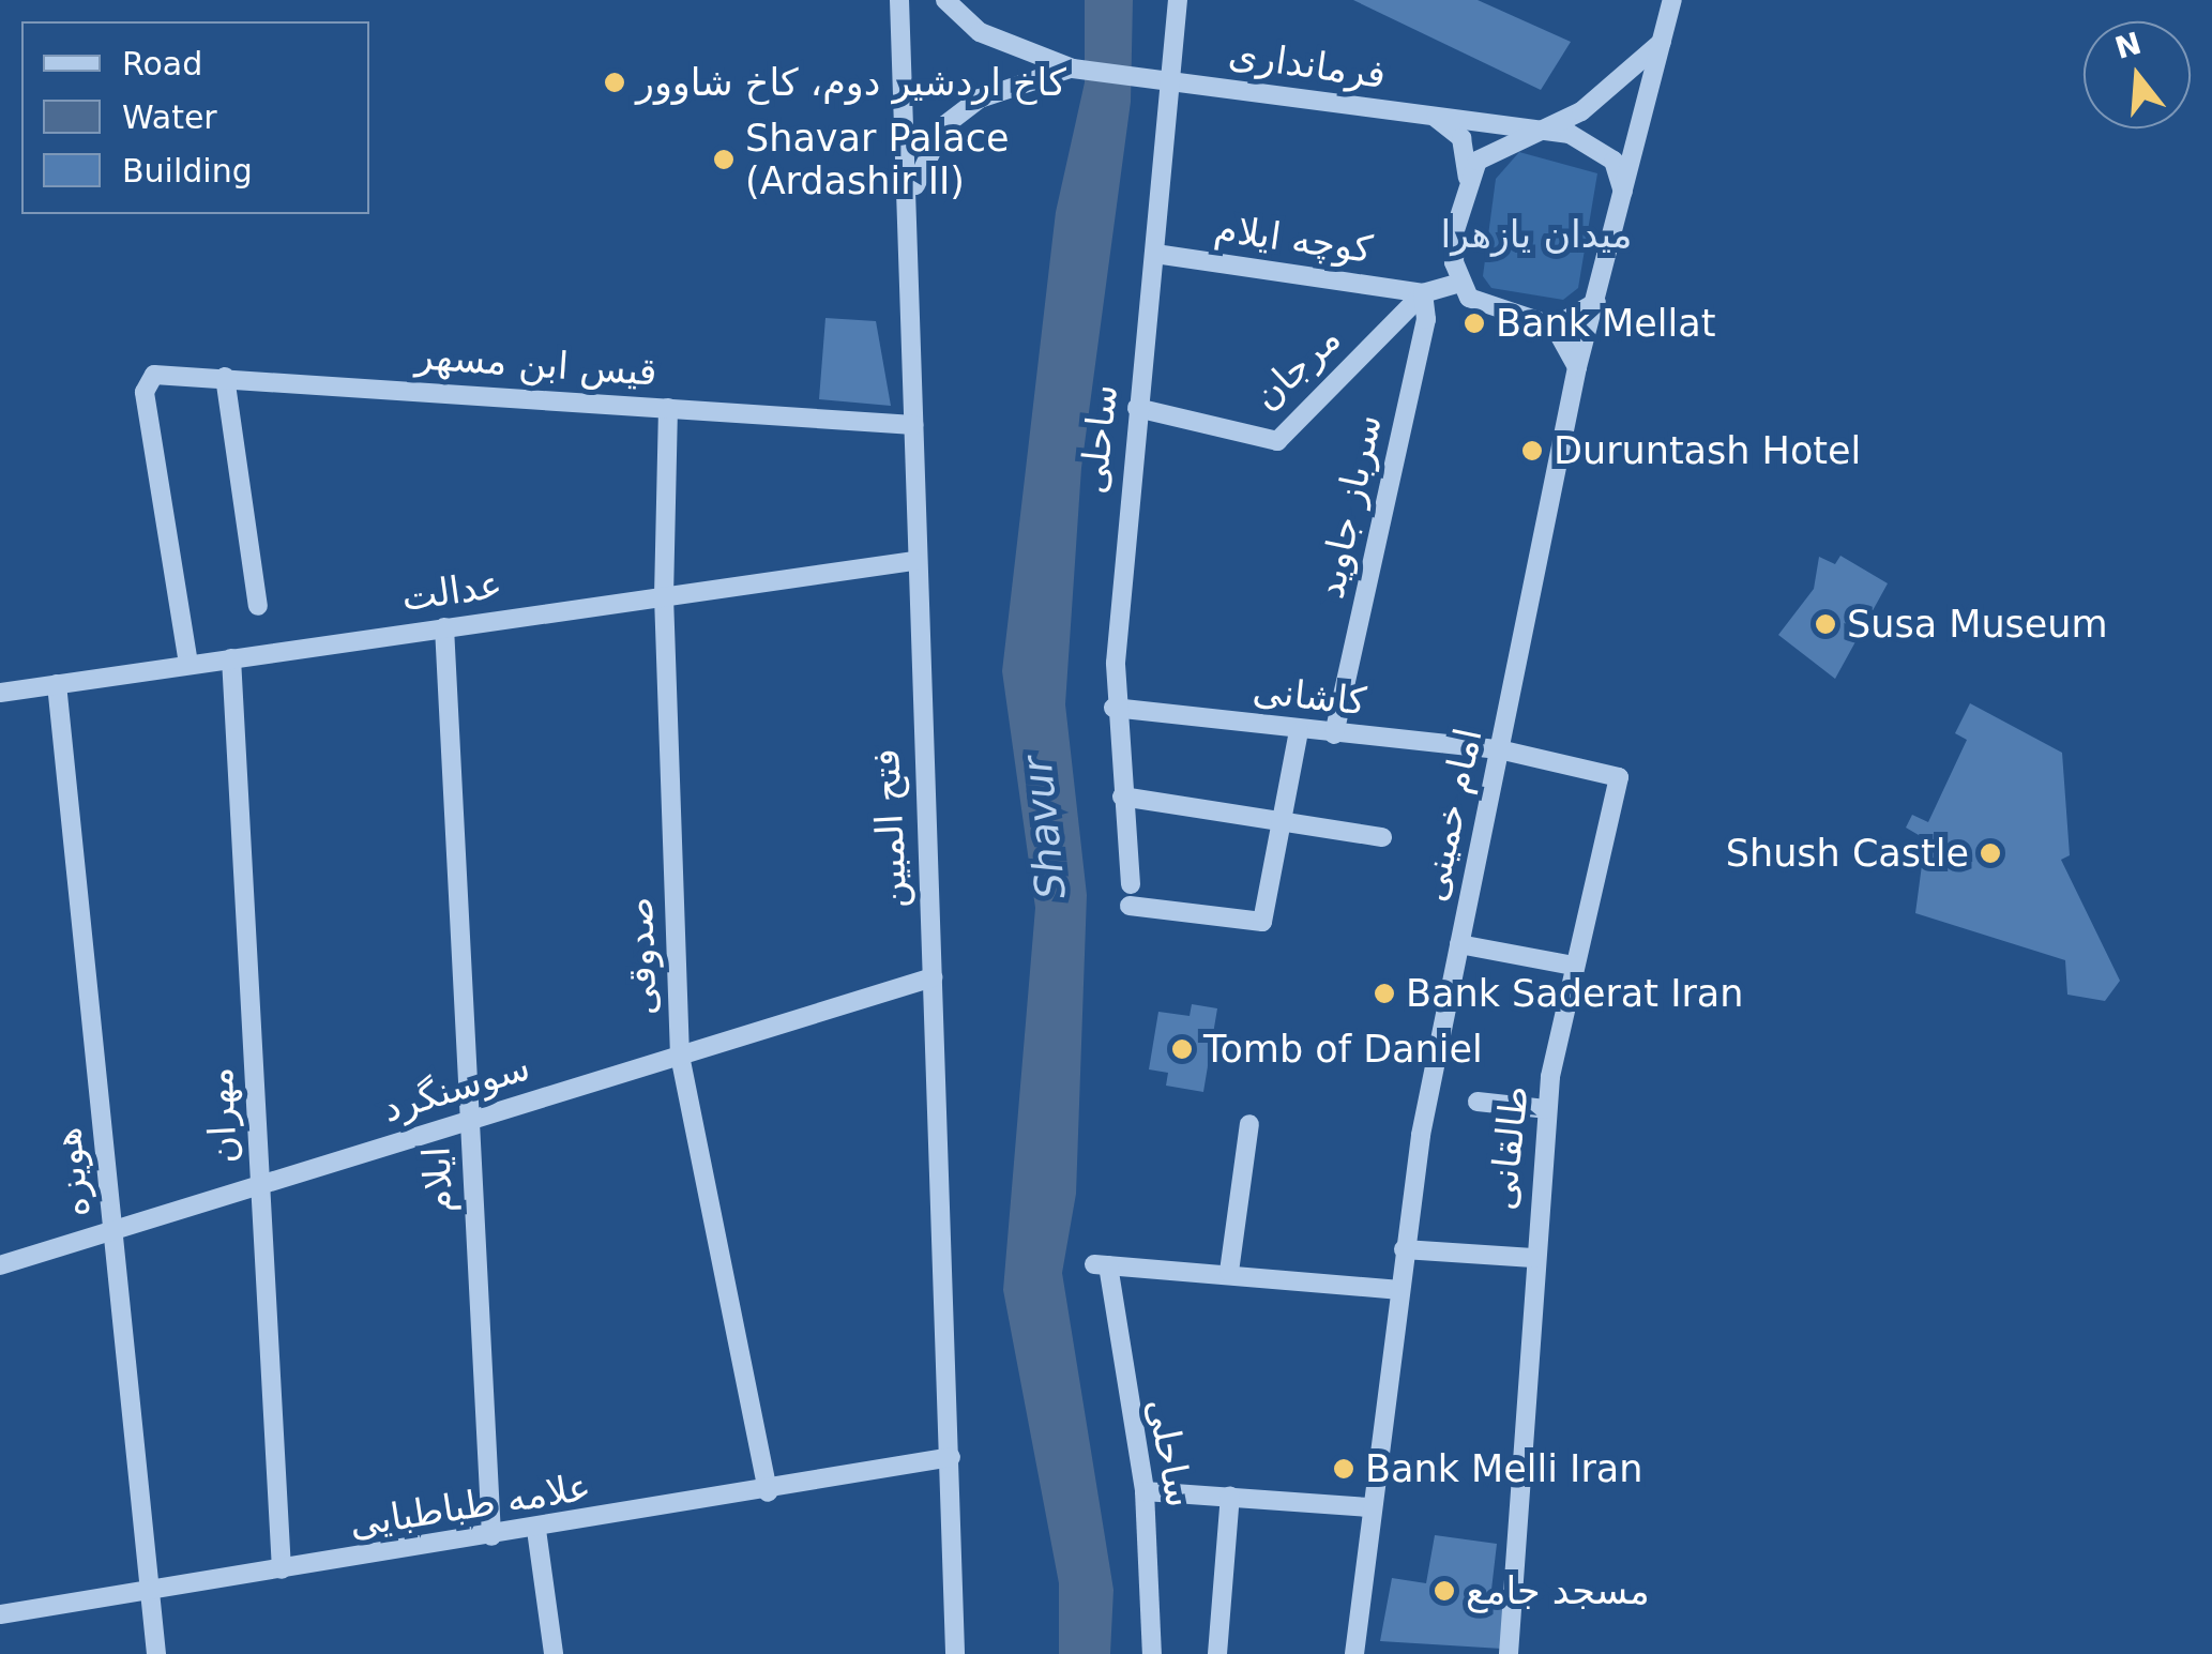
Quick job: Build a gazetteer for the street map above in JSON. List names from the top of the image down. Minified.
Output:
{"streets":{"street":["فرمانداری","کوچه ایلام","قیس ابن مسهر","مرجان","ساحلی","سرباز جاوید","عدالت","کاشانی","امام خمینی","فتح المبین","صدوقی","سوسنگرد","مهران","طالقانی","هویزه","ایلام","علامه طباطبایی"]},"crossings":[["فرمانداری","ساحلی"],["فرمانداری","امام خمینی"],["کوچه ایلام","مرجان"],["کوچه ایلام","ساحلی"],["کوچه ایلام","سرباز جاوید"],["قیس ابن مسهر","عدالت"],["قیس ابن مسهر","فتح المبین"],["قیس ابن مسهر","صدوقی"],["مرجان","ساحلی"],["مرجان","سرباز جاوید"],["ساحلی","کاشانی"],["سرباز جاوید","کاشانی"],["عدالت","فتح المبین"],["عدالت","صدوقی"],["عدالت","مهران"],["عدالت","هویزه"],["عدالت","ایلام"],["کاشانی","امام خمینی"],["کاشانی","طالقانی"],["امام خمینی","طالقانی"],["فتح المبین","سوسنگرد"],["فتح المبین","علامه طباطبایی"],["صدوقی","سوسنگرد"],["صدوقی","علامه طباطبایی"],["سوسنگرد","مهران"],["سوسنگرد","هویزه"],["سوسنگرد","ایلام"],["مهران","علامه طباطبایی"],["هویزه","علامه طباطبایی"],["ایلام","علامه طباطبایی"]],"water":["Shavur"],"parks":["میدان یازهرا"],"places":["کاخ اردشیر دوم، کاخ شاوور","Shavar Palace (Ardashir II)","Bank Mellat","Duruntash Hotel","Susa Museum","Shush Castle","Bank Saderat Iran","Tomb of Daniel","Bank Melli Iran","مسجد جامع"],"legend":["Road","Water","Building"],"north":"top"}
